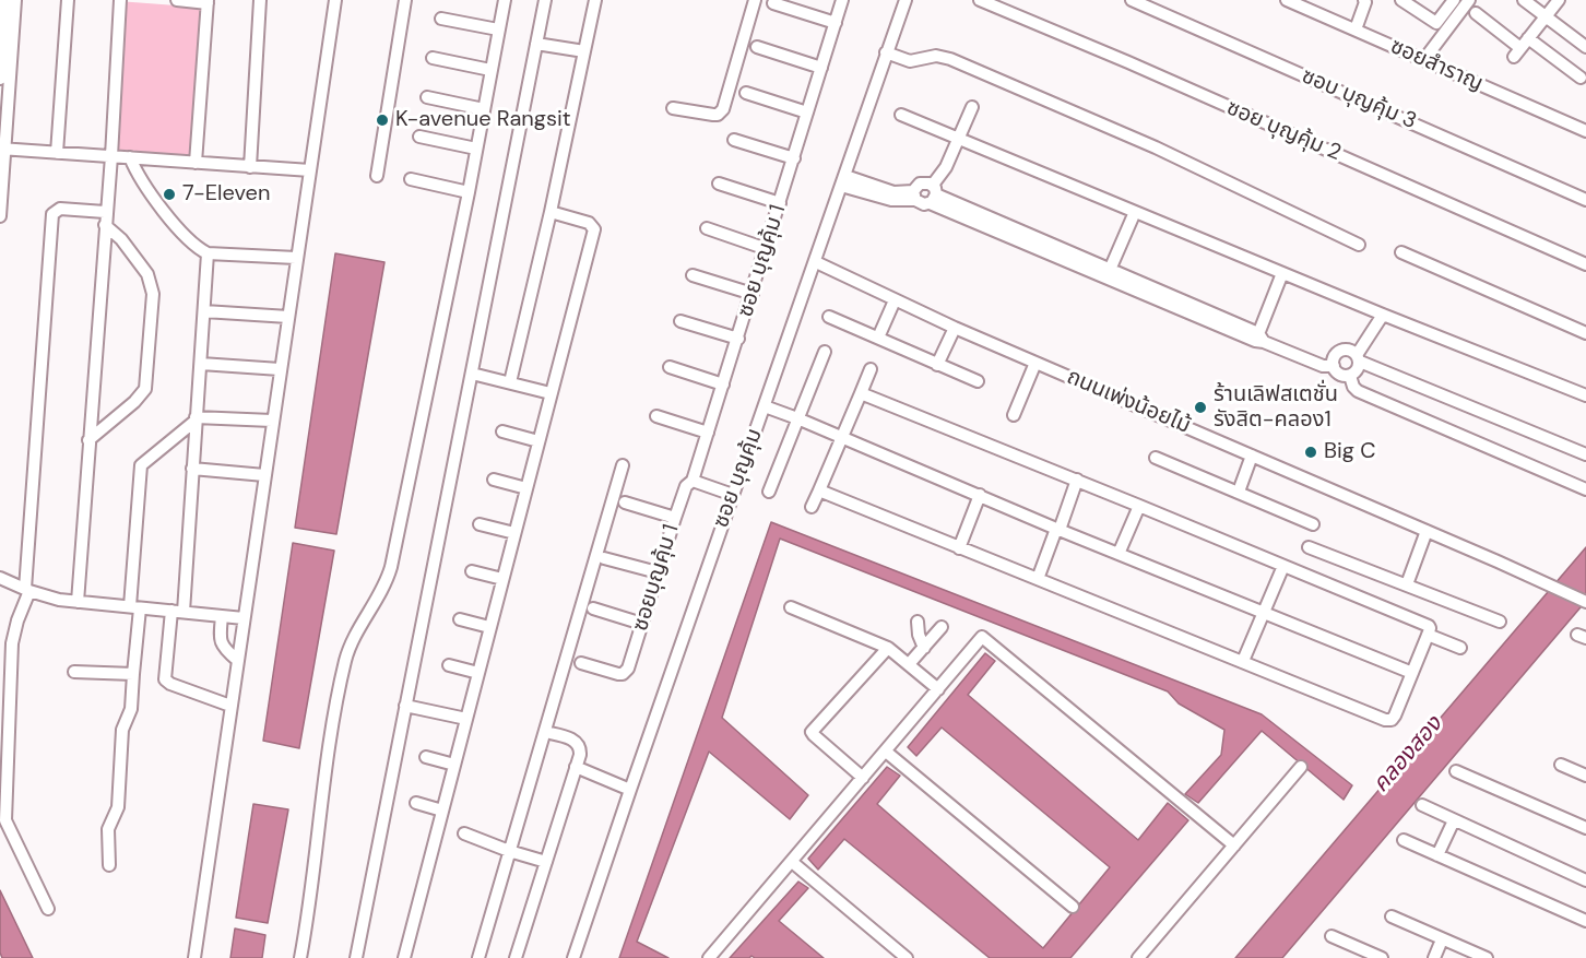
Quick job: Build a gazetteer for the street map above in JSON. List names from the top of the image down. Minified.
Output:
{"streets":{"street":["ซอยสำราญ","ซอบ บุญคุ้ม 3","ซอย บุญคุ้ม 2","ซอย บุญคุ้ม 1","ถนนเพ่งน้อยไม้","ซอย บุญคุ้ม","ซอยบุญคุ้ม 1"]},"crossings":[["ซอย บุญคุ้ม 1","ซอยบุญคุ้ม 1"],["ถนนเพ่งน้อยไม้","ซอย บุญคุ้ม"]],"water":["คลองสอง"],"places":["K-avenue Rangsit","7-Eleven","ร้านเลิฟสเตชั่น รังสิต-คลอง1","Big C"]}
